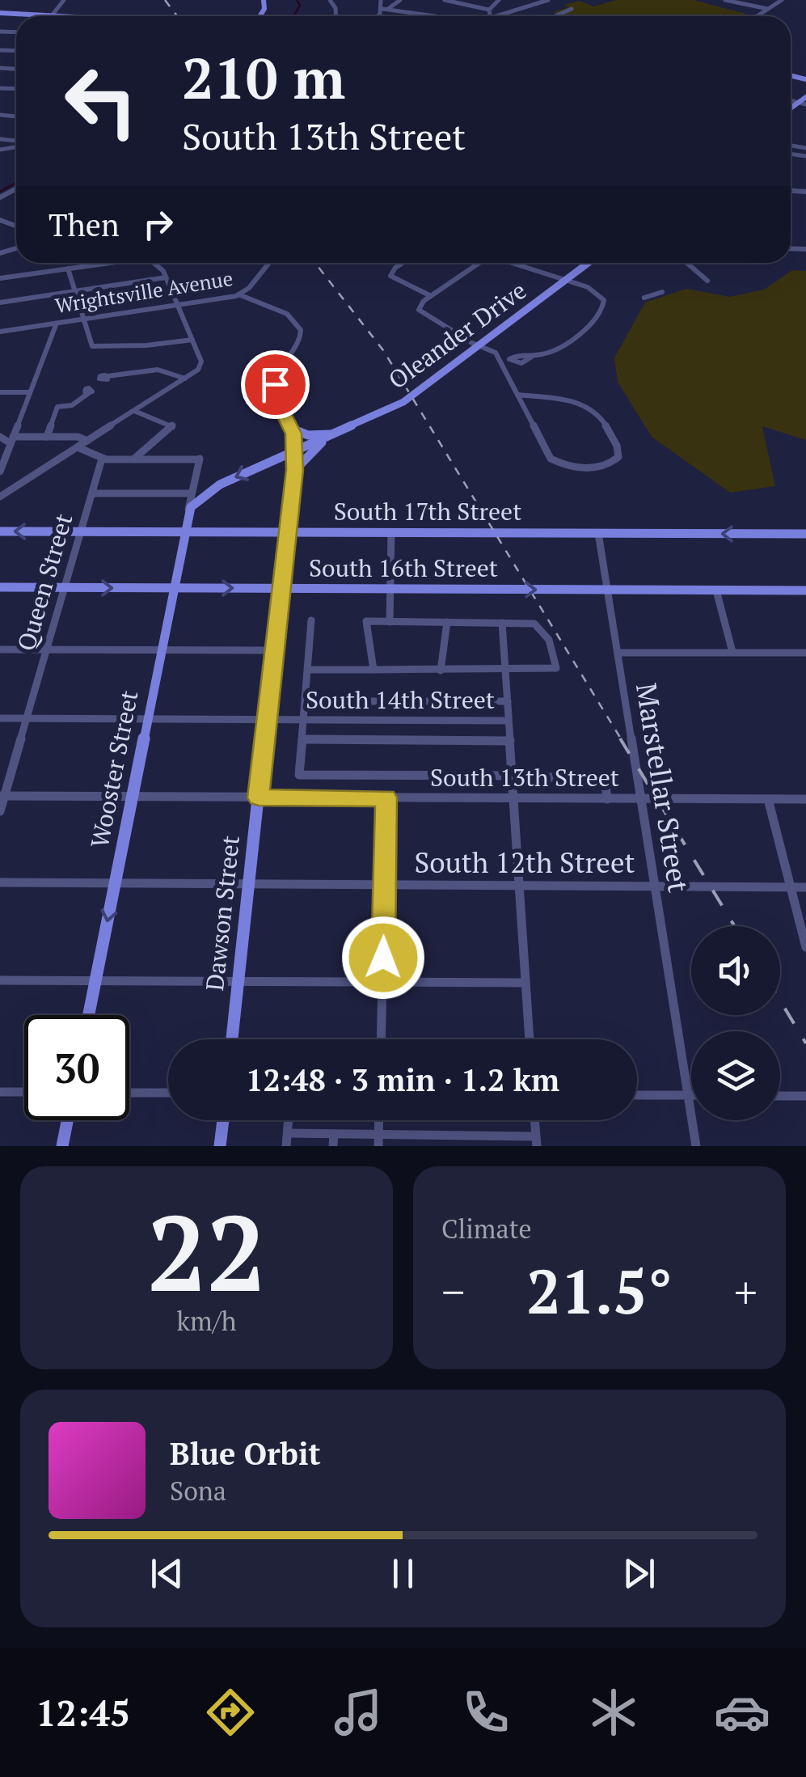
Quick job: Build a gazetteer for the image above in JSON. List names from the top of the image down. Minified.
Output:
{"streets":{"main road":["Oleander Drive","South 17th Street","South 16th Street","Wooster Street","Dawson Street"],"street":["Wrightsville Avenue","Queen Street","South 14th Street","South 13th Street","Marstellar Street","South 12th Street"]},"crossings":[["Wrightsville Avenue","Dawson Street"],["Oleander Drive","Wooster Street"],["Oleander Drive","Dawson Street"],["South 17th Street","Queen Street"],["South 17th Street","Wooster Street"],["South 17th Street","Marstellar Street"],["South 17th Street","Dawson Street"],["South 16th Street","Queen Street"],["South 16th Street","Wooster Street"],["South 16th Street","Marstellar Street"],["South 16th Street","Dawson Street"],["Queen Street","South 14th Street"],["Queen Street","South 13th Street"],["South 14th Street","Wooster Street"],["South 14th Street","Dawson Street"],["Wooster Street","South 13th Street"],["Wooster Street","South 12th Street"],["South 13th Street","Marstellar Street"],["South 13th Street","Dawson Street"],["Marstellar Street","South 12th Street"],["South 12th Street","Dawson Street"]],"one_way":["South 17th Street","South 16th Street"],"page":{"turn":["210 m","South 13th Street"],"then":"Then","limit":"30","trip":"12:48 · 3 min · 1.2 km","tile":[["22","km/h"],"Climate"],"heat":["−","21.5°","+"],"song":["Blue Orbit","Sona"],"tabs":"12:45"}}
